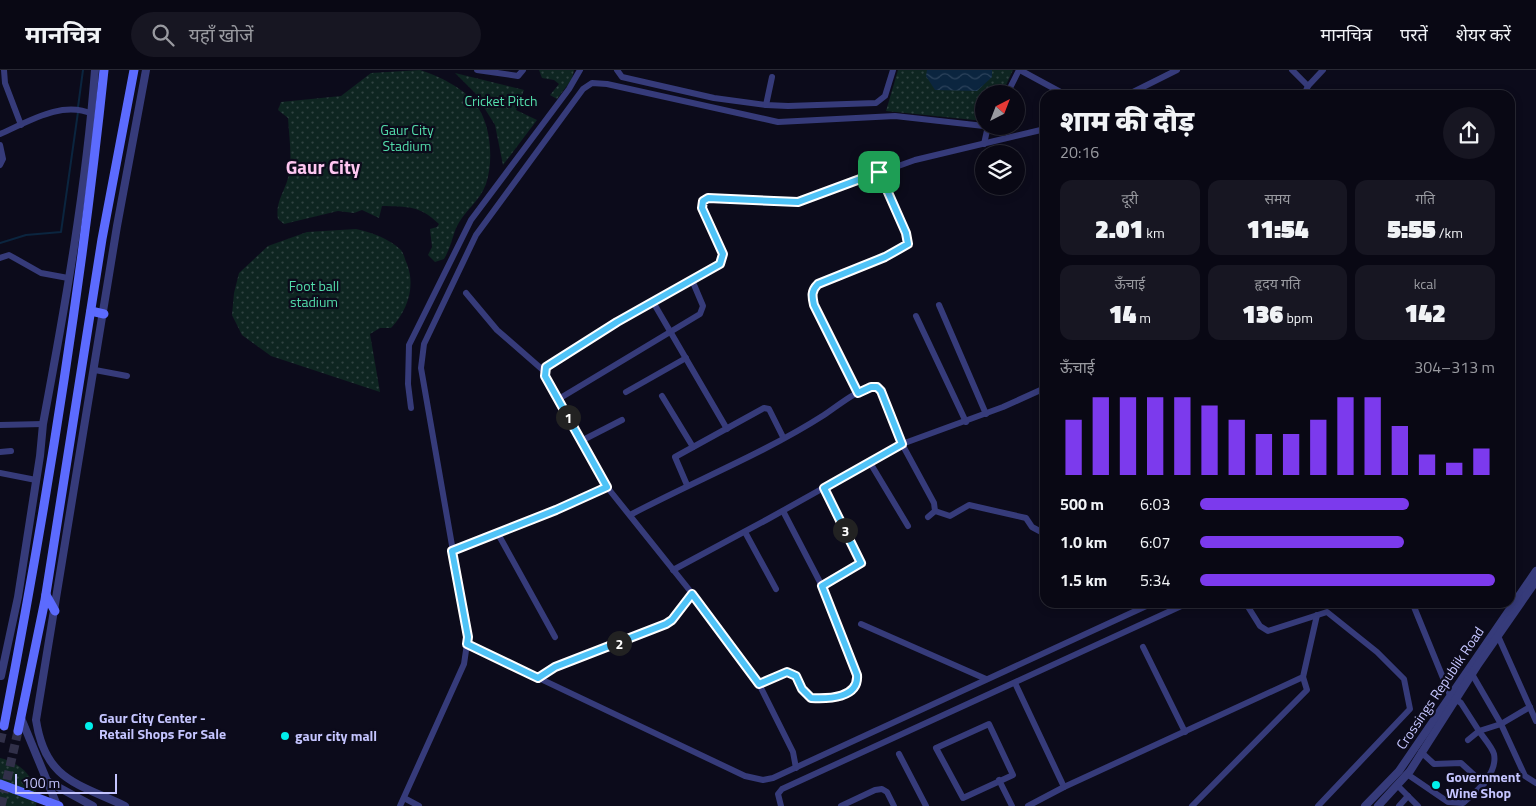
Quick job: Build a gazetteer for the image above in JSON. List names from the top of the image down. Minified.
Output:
{"streets":{"street":["Crossings Republik Road"]},"districts":["Gaur City"],"parks":["Cricket Pitch","Gaur City Stadium","Foot ball stadium"],"places":["Gaur City Center - Retail Shops For Sale","gaur city mall","Government Wine Shop"],"scale_bar":"100 m","north":"top right","page":{"header":"मानचित्र","search":"यहाँ खोजें","nav":["मानचित्र","परतें","शेयर करें"],"heading":["शाम की दौड़","20:16"],"stats":[["दूरी","2.01 km"],["समय","11:54"],["गति","5:55 /km"],["ऊँचाई","14 m"],["हृदय गति","136 bpm"],["kcal","142"]],"chart":["ऊँचाई","304–313 m"],"pins":["1","3","2"],"list":[{"name":"500 m","note":"6:03"},{"name":"1.0 km","note":"6:07"},{"name":"1.5 km","note":"5:34"}],"scale":"100 m"}}
